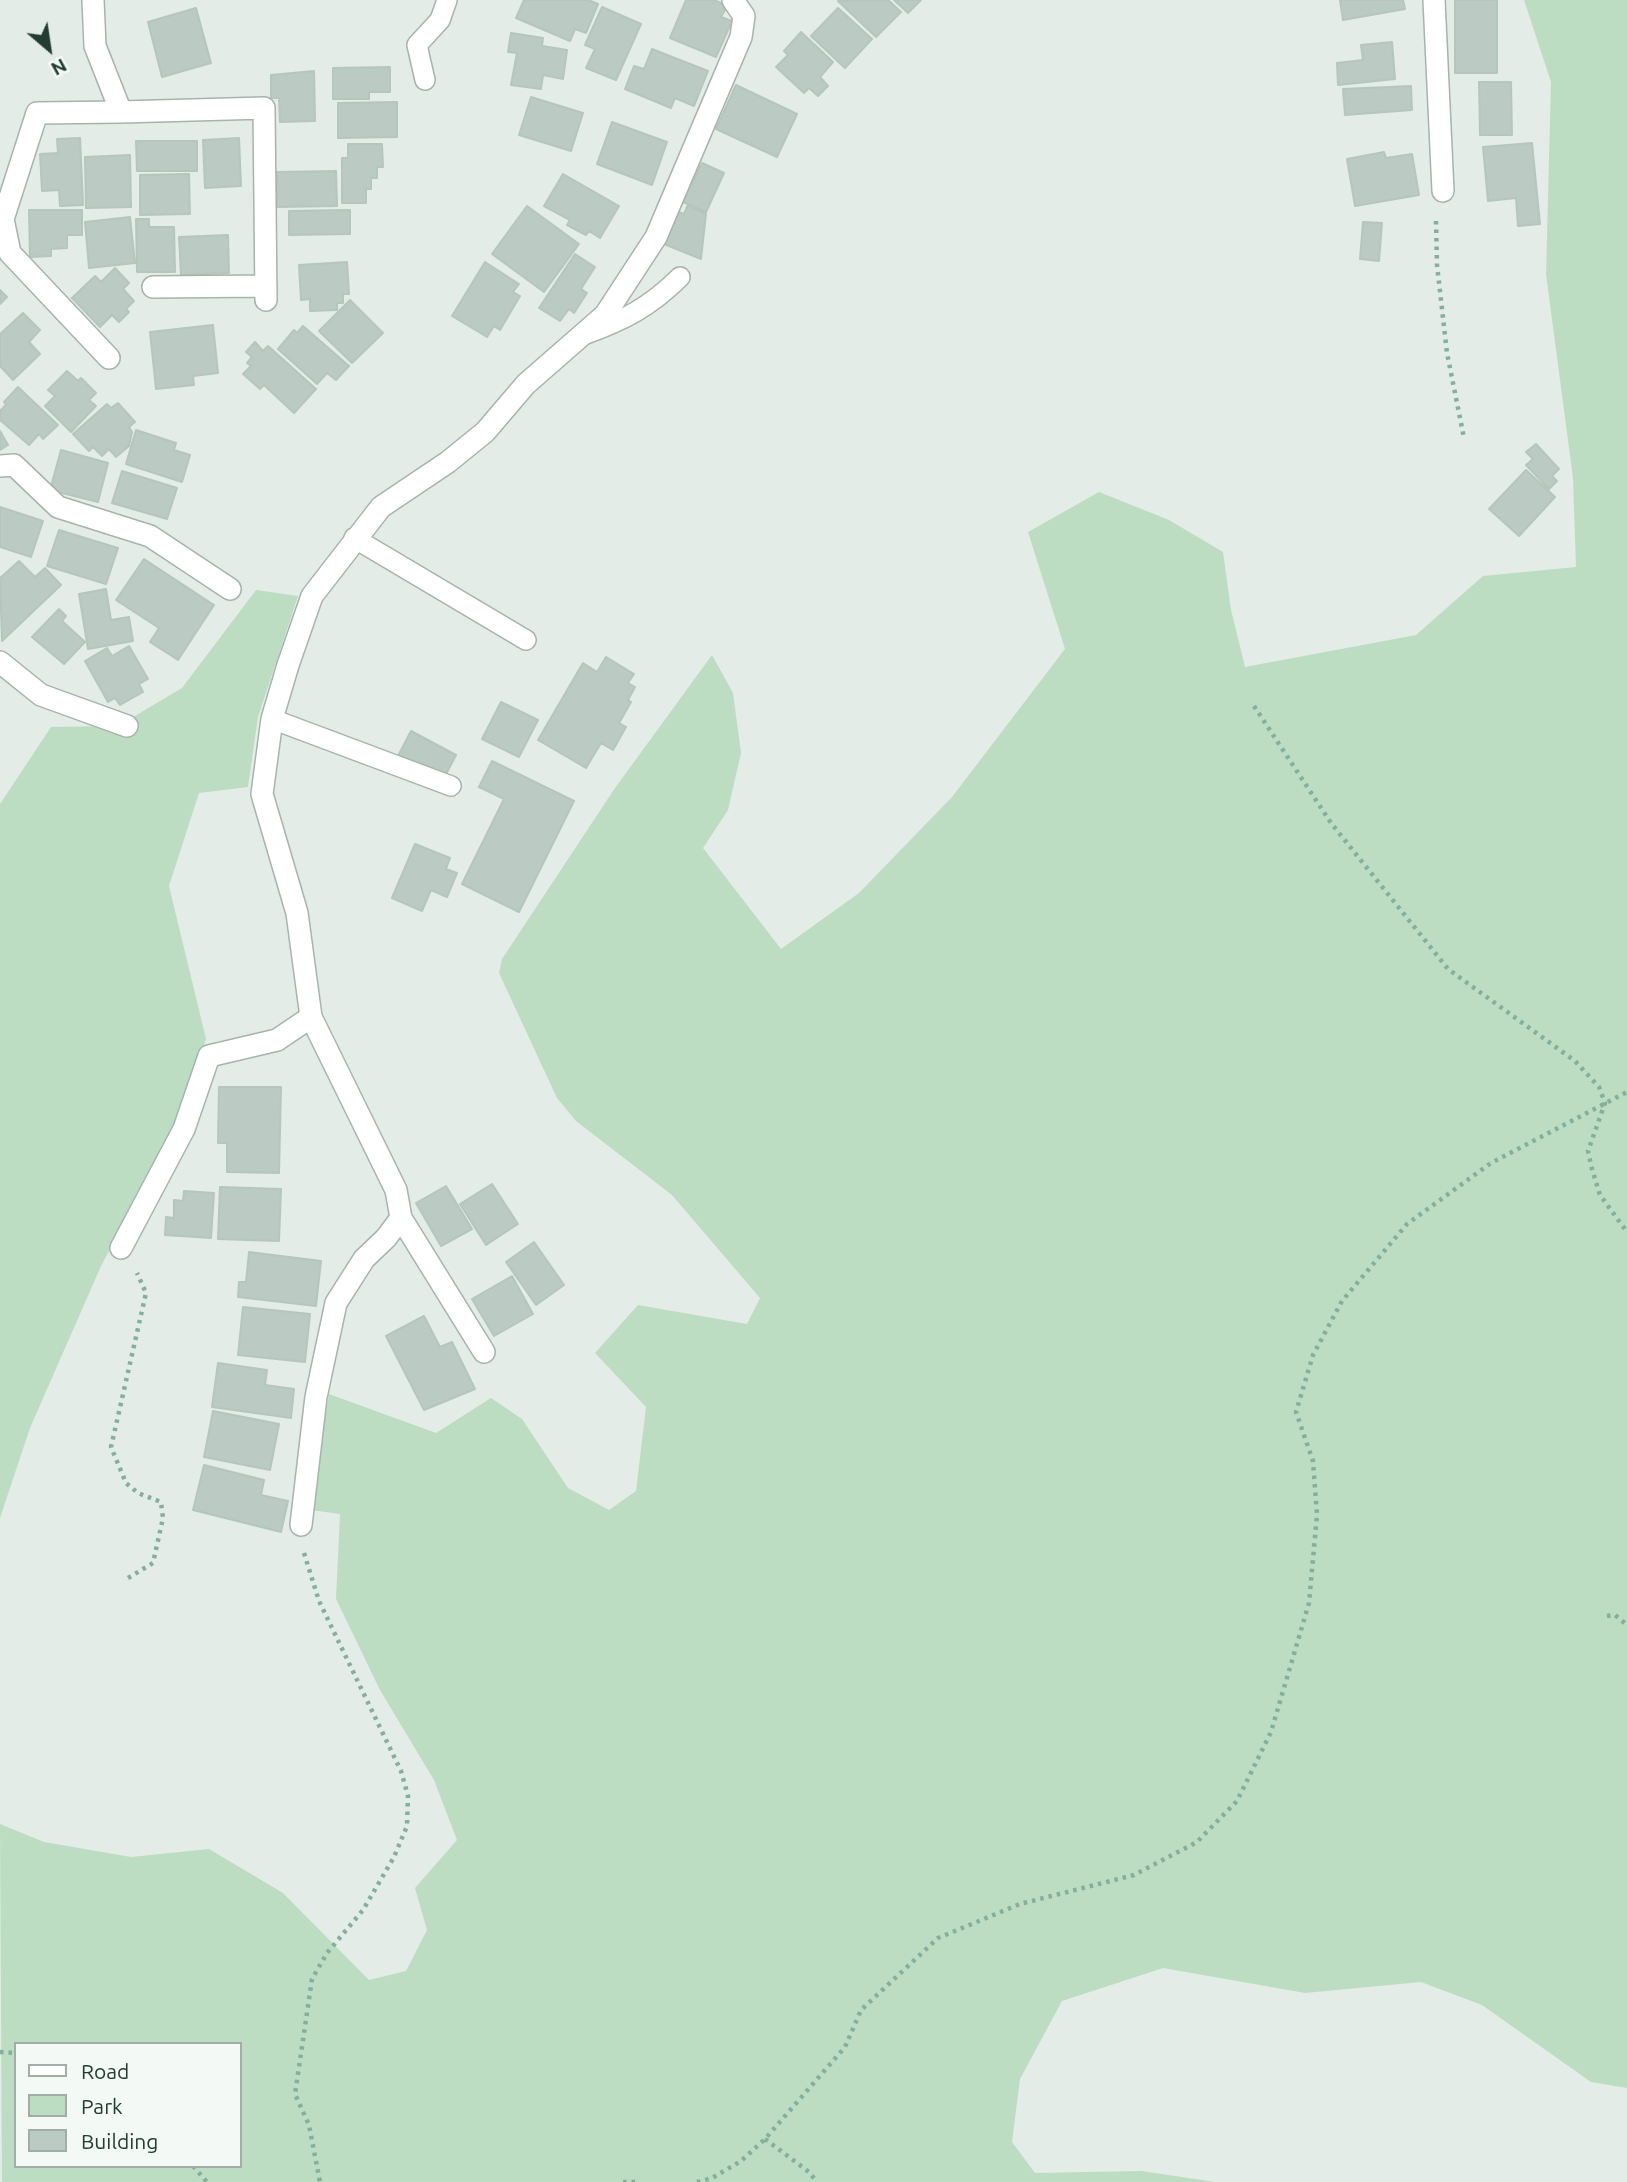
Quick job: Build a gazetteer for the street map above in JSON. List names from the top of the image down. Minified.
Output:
{"legend":["Road","Park","Building"],"north":"bottom right"}
